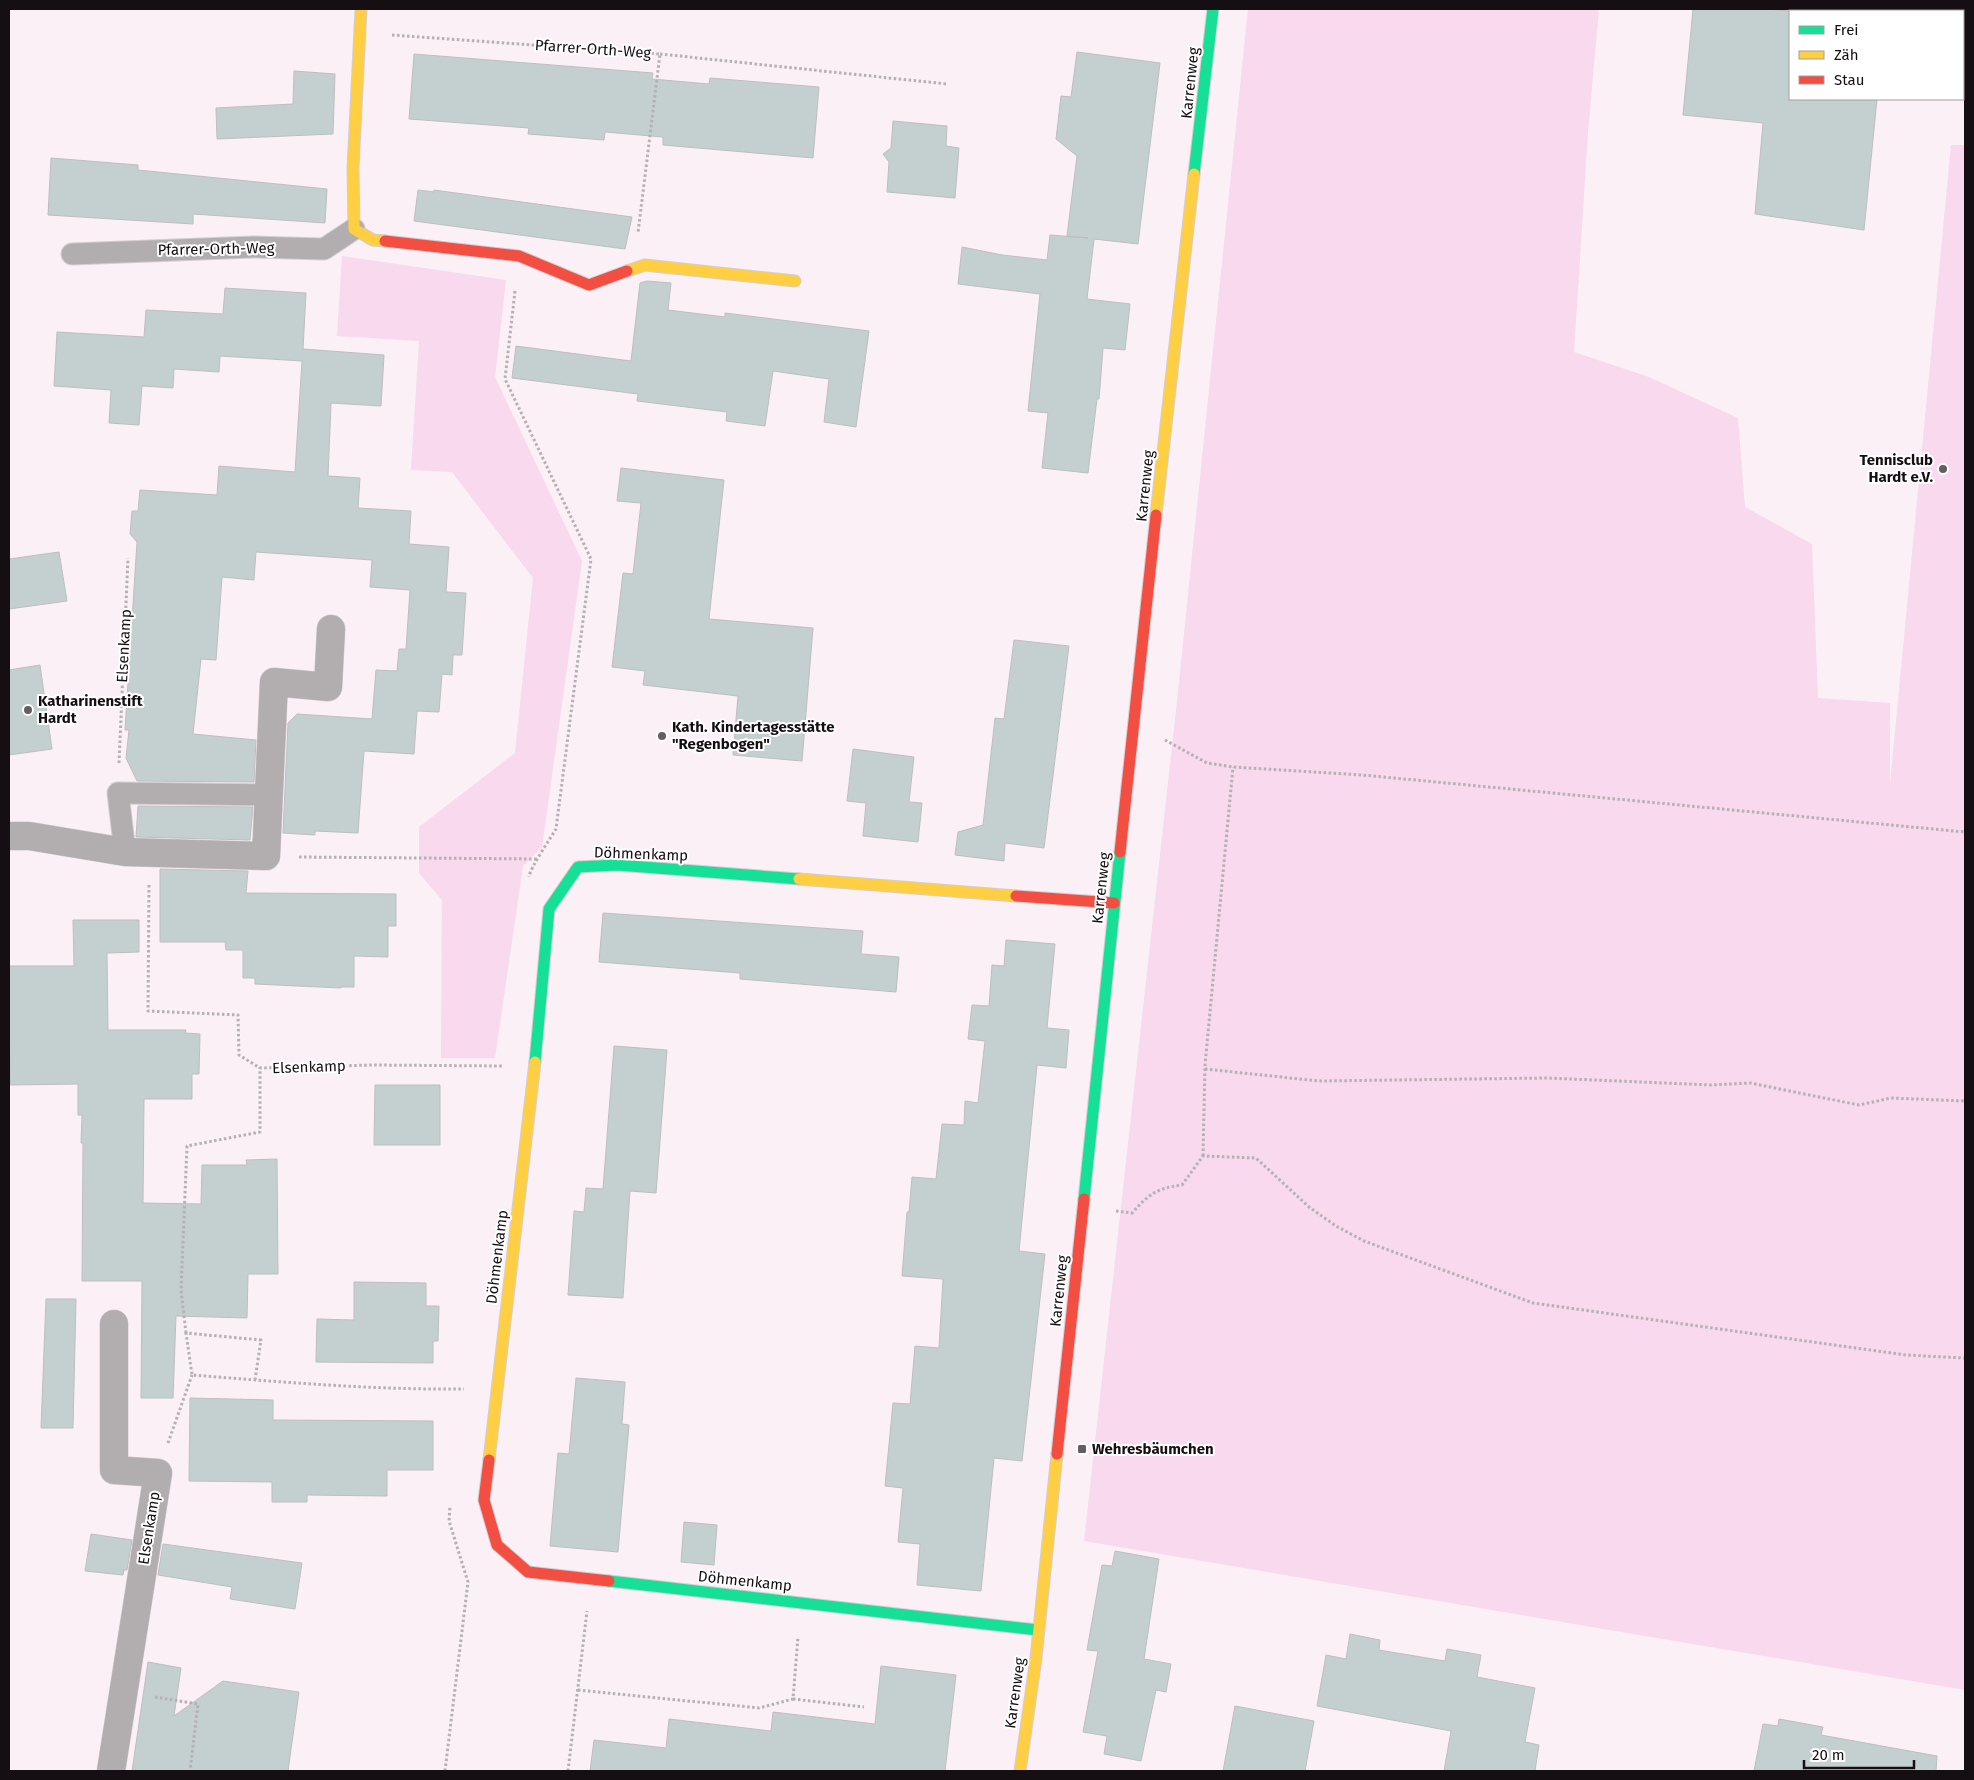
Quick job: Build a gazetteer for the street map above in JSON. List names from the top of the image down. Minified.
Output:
{"streets":{"street":["Karrenweg","Elsenkamp","Döhmenkamp"],"lane":["Pfarrer-Orth-Weg"]},"crossings":[["Karrenweg","Döhmenkamp"],["Elsenkamp","Döhmenkamp"]],"places":{"other":["Tennisclub Hardt e.V.","Katharinenstift Hardt","Kath. Kindertagesstätte \"Regenbogen\""],"transit":["Wehresbäumchen"]},"legend":["Frei","Zäh","Stau"],"scale_bar":"20 m"}
